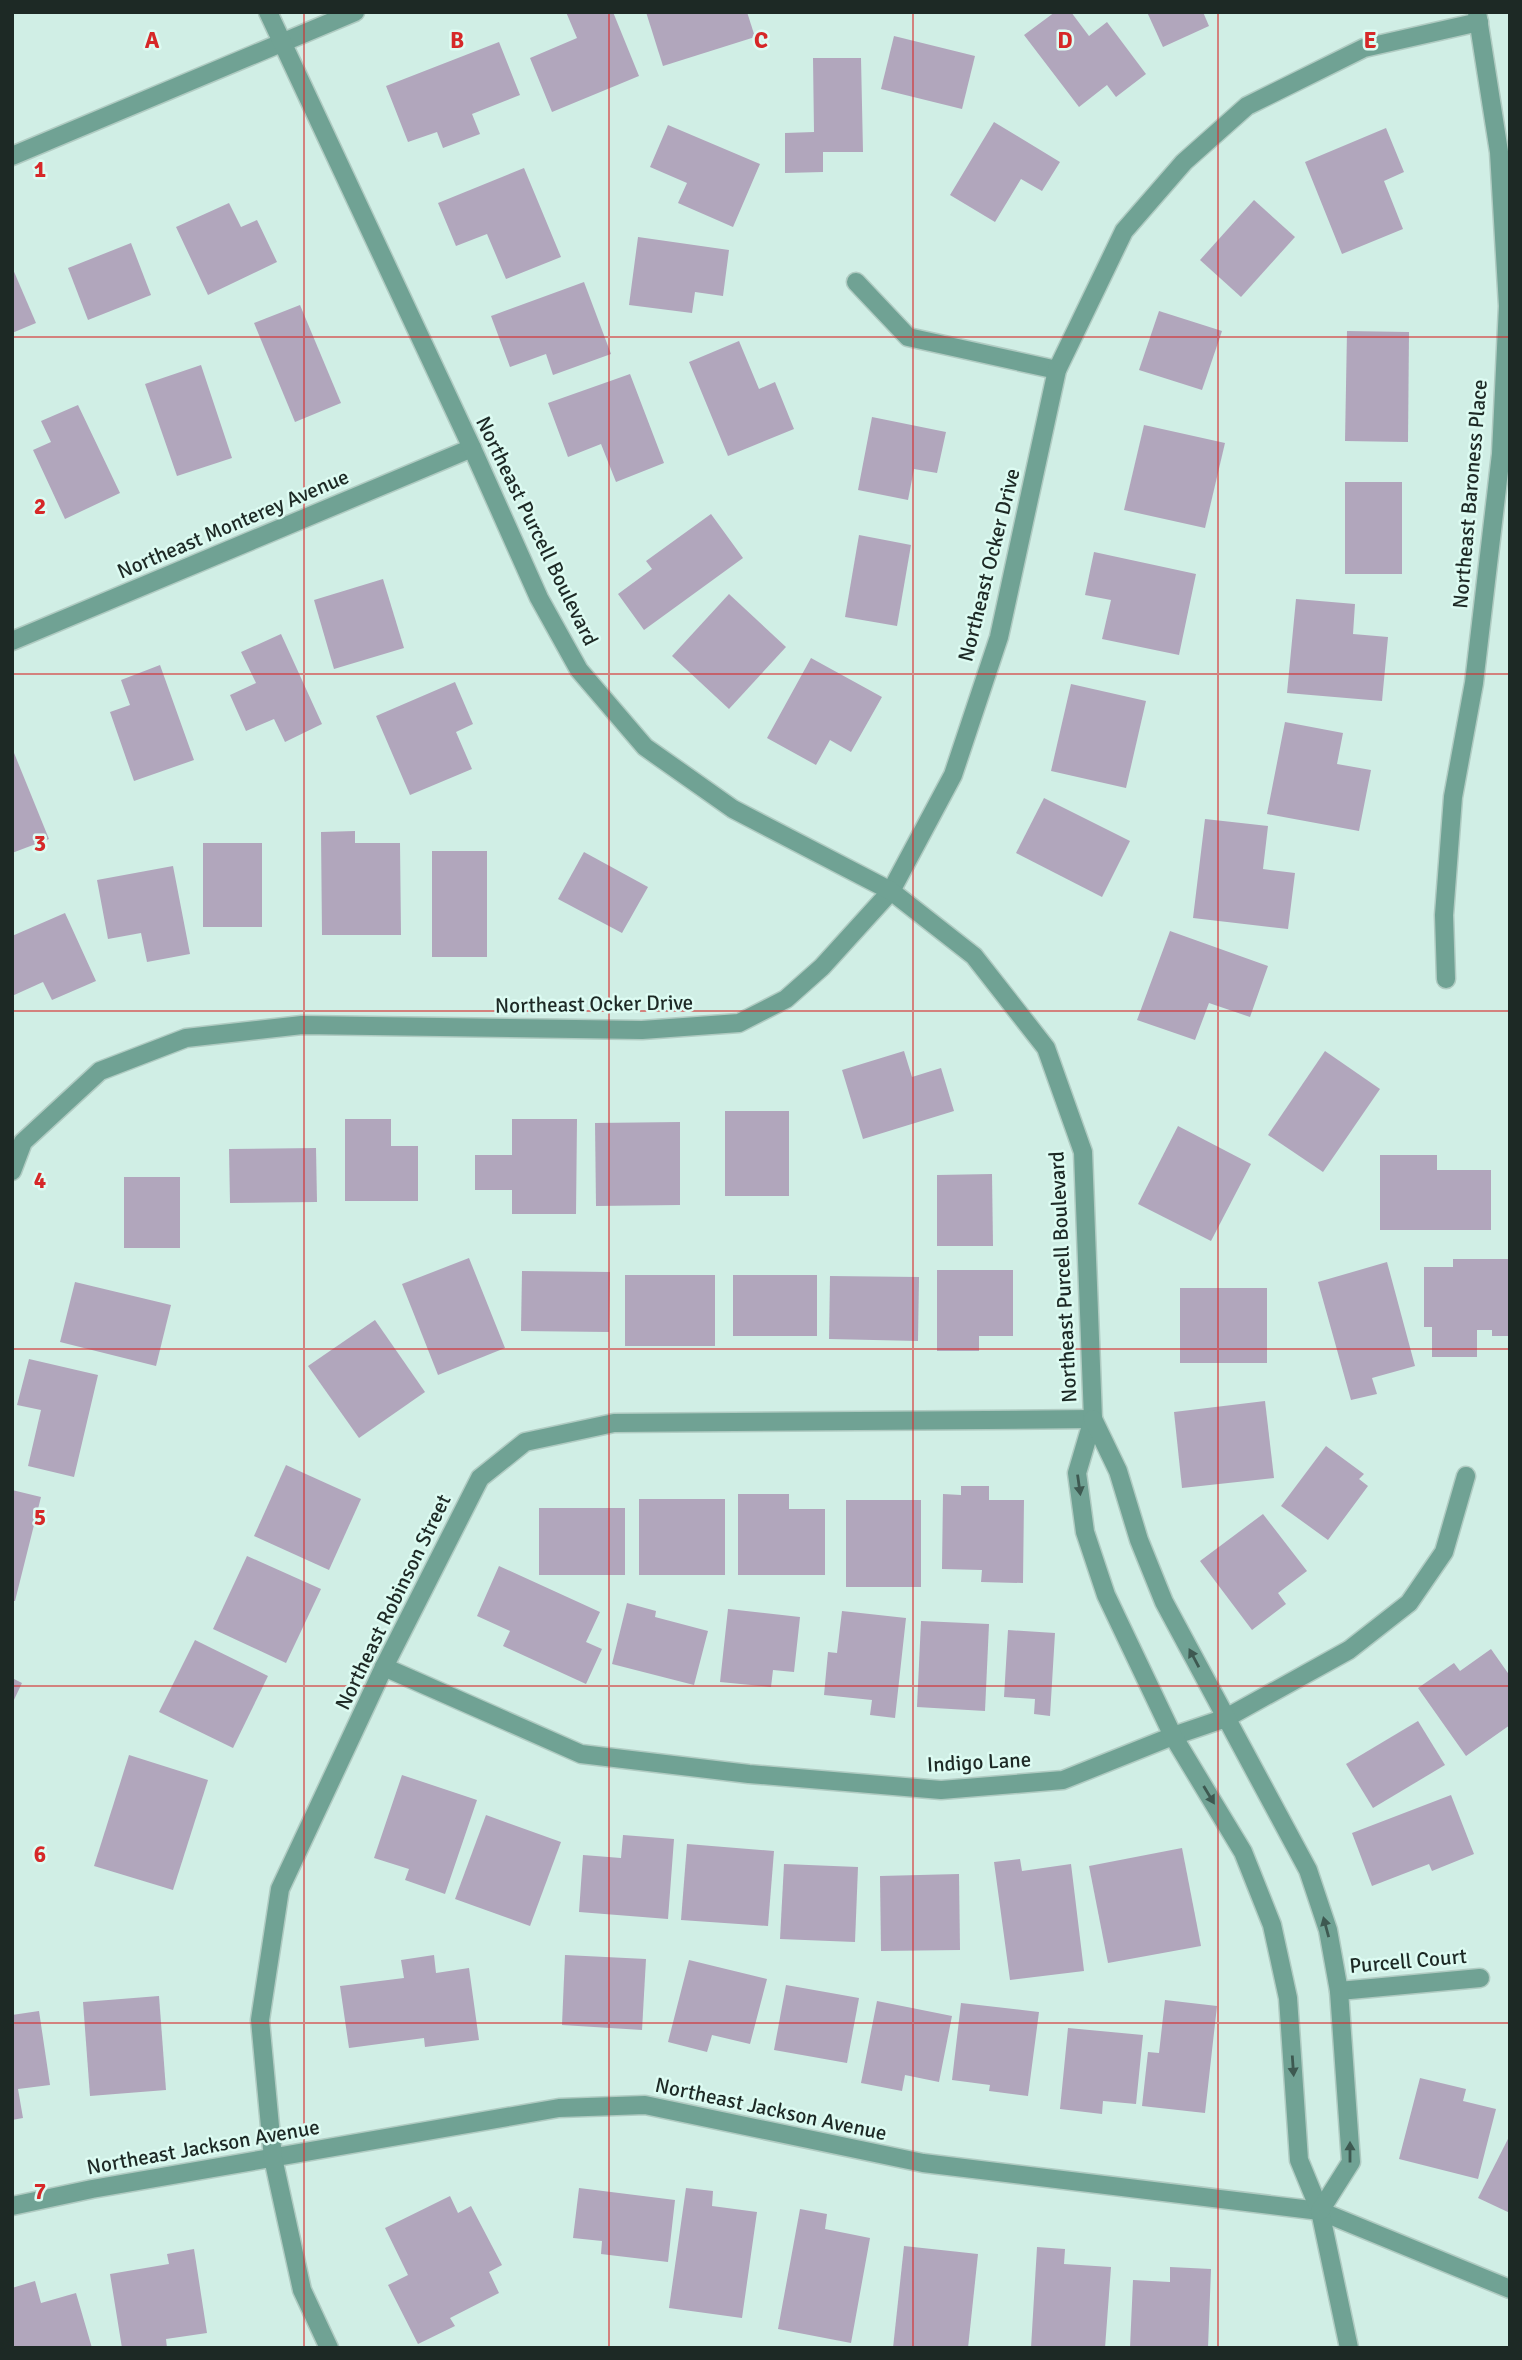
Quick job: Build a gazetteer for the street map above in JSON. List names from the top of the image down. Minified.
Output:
{"streets":{"street":["Northeast Baroness Place","Northeast Monterey Avenue","Northeast Purcell Boulevard","Northeast Ocker Drive","Northeast Robinson Street","Indigo Lane","Purcell Court","Northeast Jackson Avenue"]},"crossings":[["Northeast Baroness Place","Northeast Ocker Drive"],["Northeast Monterey Avenue","Northeast Purcell Boulevard"],["Northeast Purcell Boulevard","Northeast Ocker Drive"],["Northeast Purcell Boulevard","Northeast Robinson Street"],["Northeast Purcell Boulevard","Indigo Lane"],["Northeast Purcell Boulevard","Purcell Court"],["Northeast Purcell Boulevard","Northeast Jackson Avenue"],["Northeast Robinson Street","Indigo Lane"],["Northeast Robinson Street","Northeast Jackson Avenue"]],"grid":{"columns":["A","B","C","D","E"],"rows":["1","2","3","4","5","6","7"]}}
